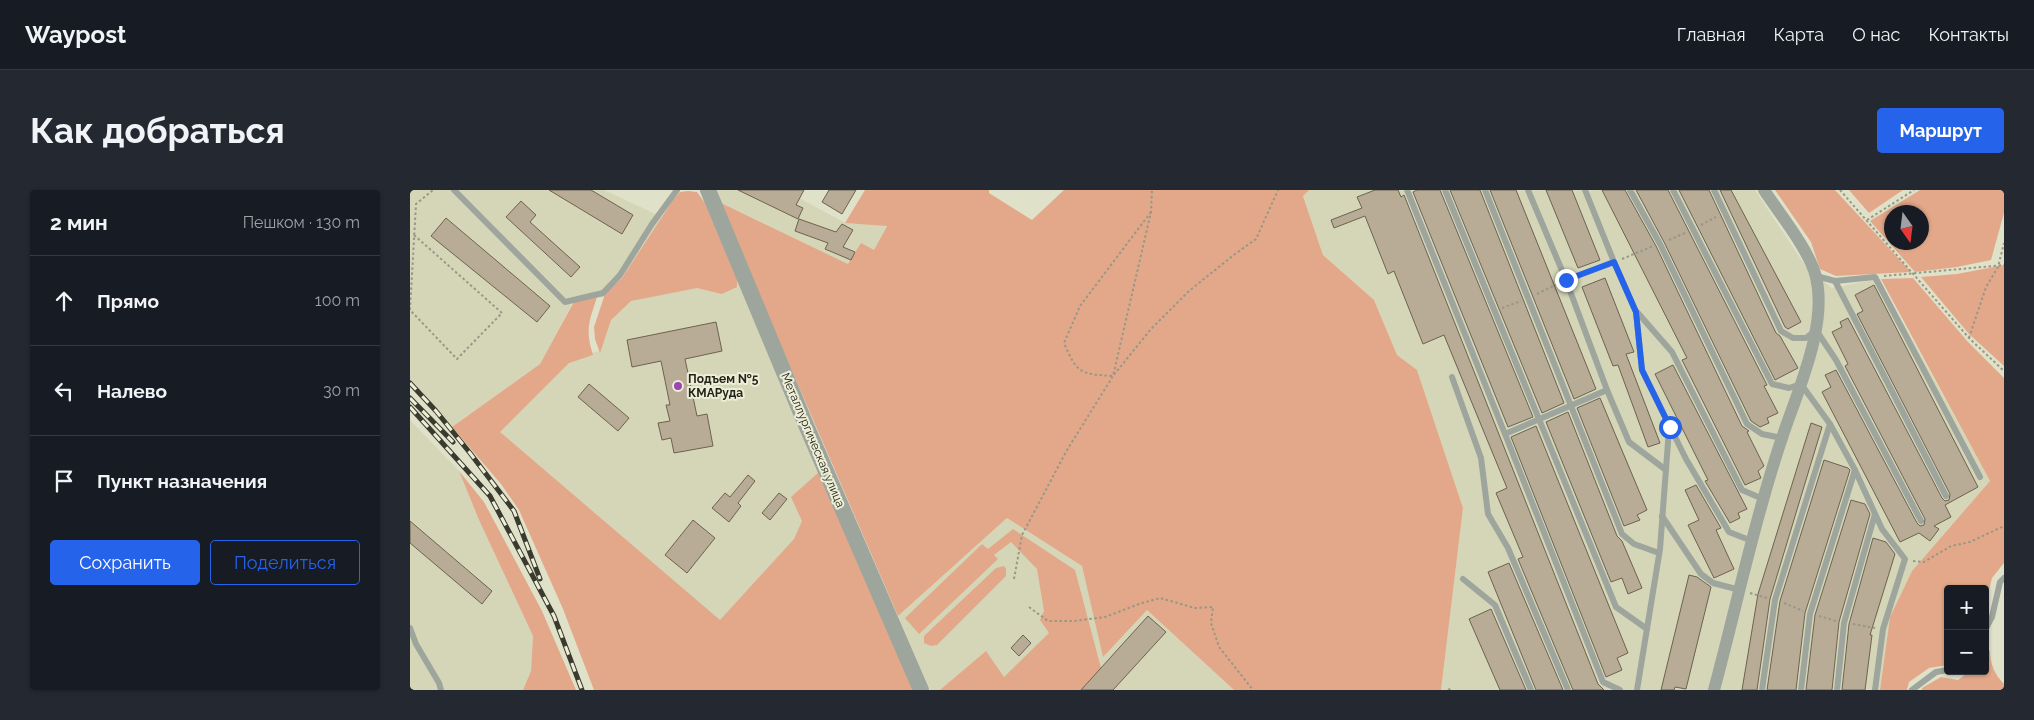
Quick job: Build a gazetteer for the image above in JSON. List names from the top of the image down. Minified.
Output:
{"streets":{"street":["Металлургическая улица"]},"places":["Подъем №5 КМАРуда"],"north":"bottom","page":{"header":"Waypost","nav":["Главная","Карта","О нас","Контакты"],"buttons":["Маршрут",["Сохранить","Поделиться"]],"title":"Как добраться","heading":["2 мин","Пешком · 130 m"],"list":[["Прямо","100 m"],["Налево","30 m"],"Пункт назначения"],"map_buttons":["+","−"]}}
